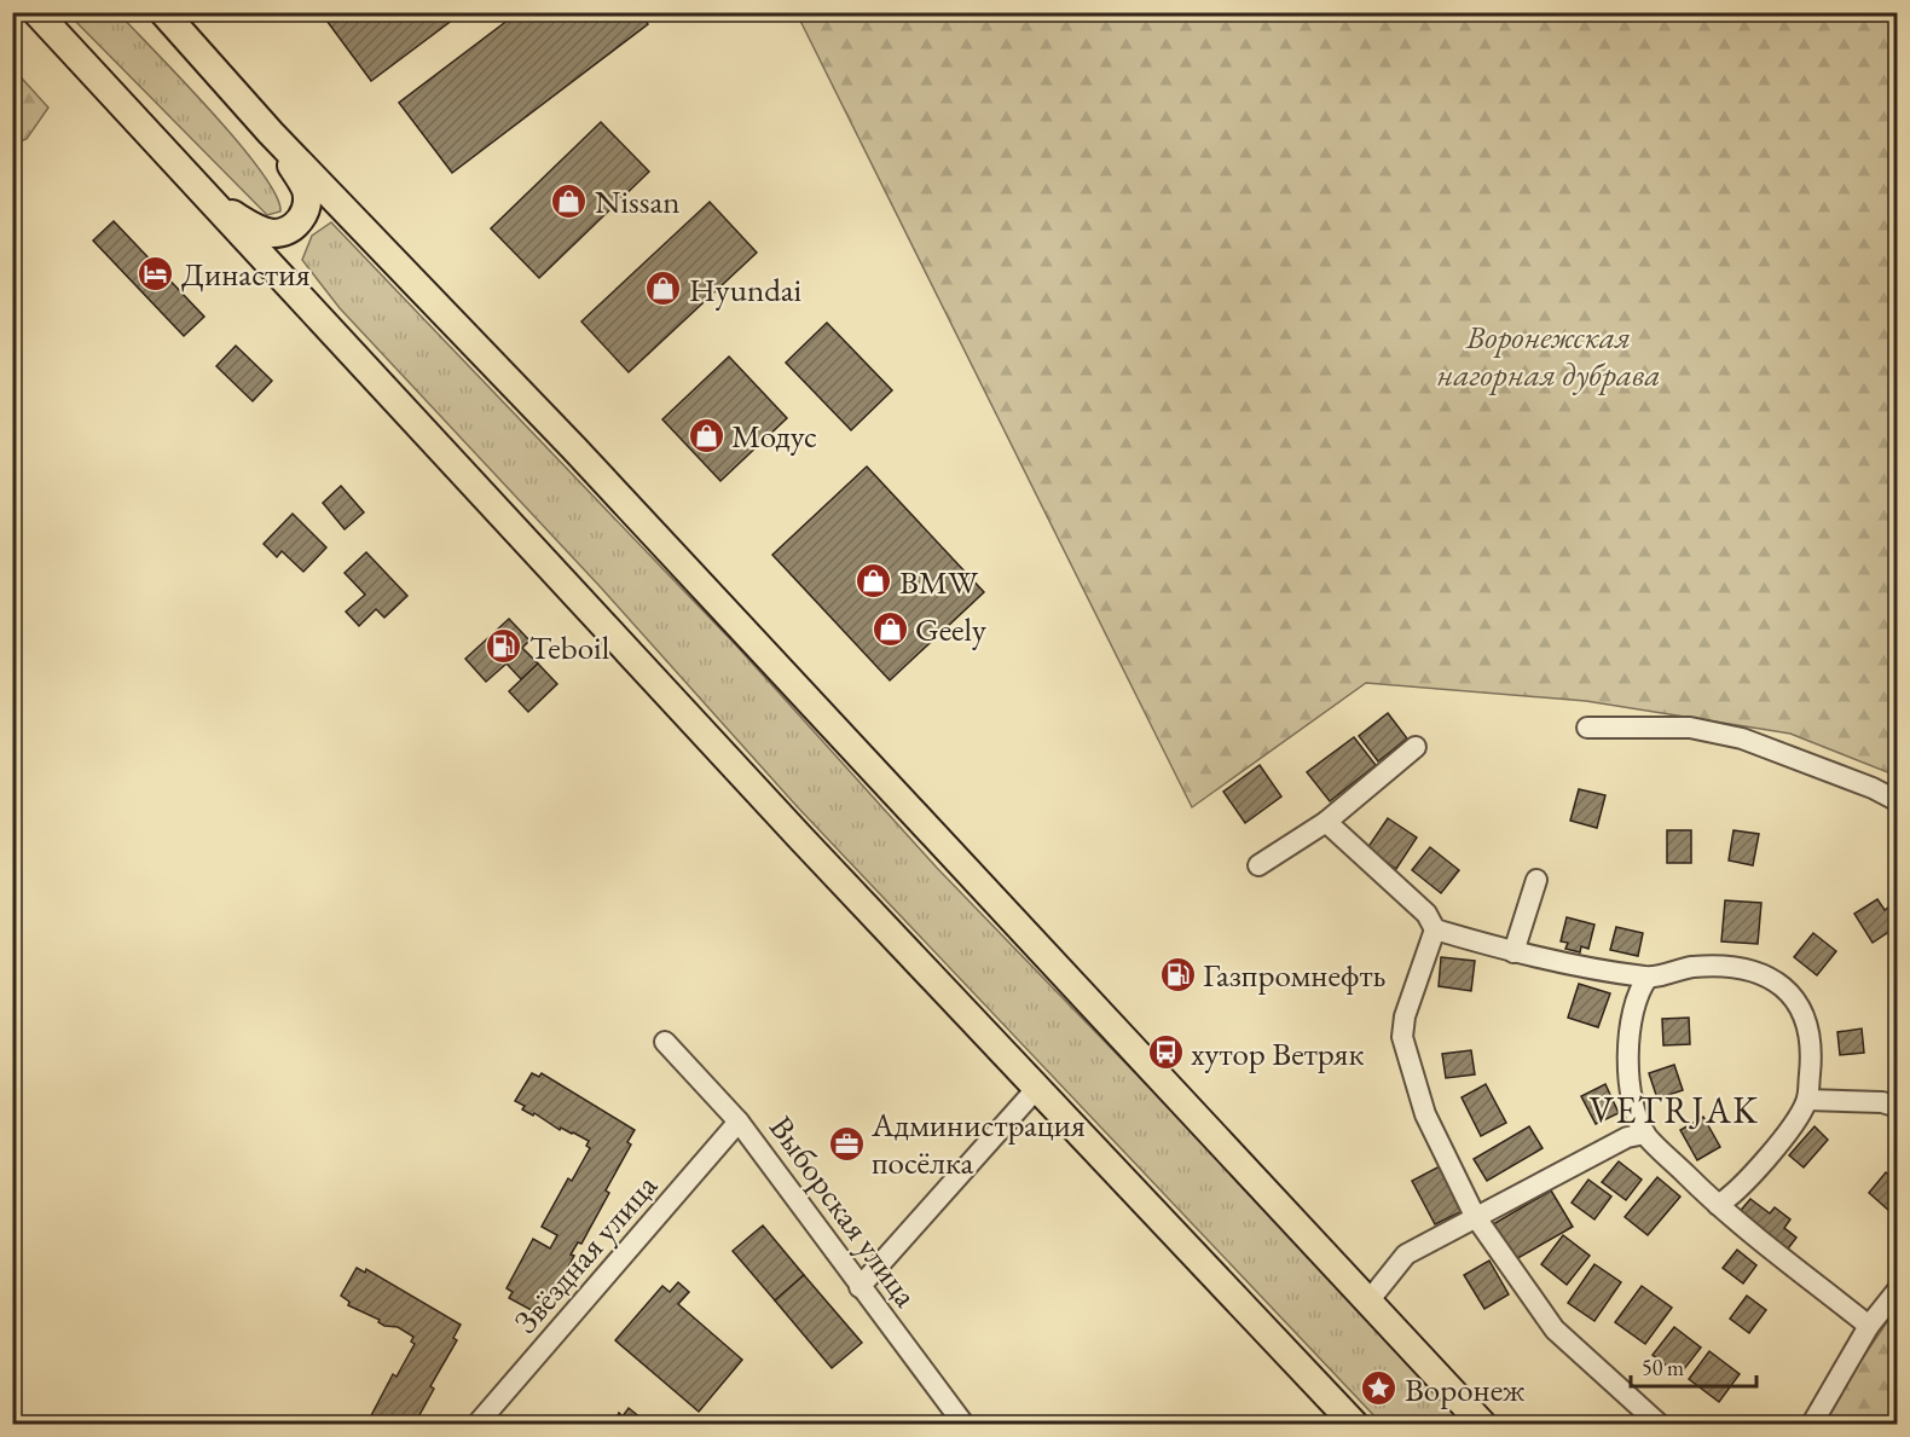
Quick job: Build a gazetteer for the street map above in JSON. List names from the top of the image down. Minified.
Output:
{"streets":{"street":["Выборская улица","Звёздная улица"]},"crossings":[["Выборская улица","Звёздная улица"]],"districts":["VETRJAK"],"parks":["Воронежская нагорная дубрава"],"places":{"shop":["Nissan","Hyundai","Модус","BMW","Geely"],"hotel":["Династия"],"fuel station":["Teboil","Газпромнефть"],"bus stop":["хутор Ветряк"],"office":["Администрация посёлка"],"place":["Воронеж"]},"scale_bar":"50 m"}
